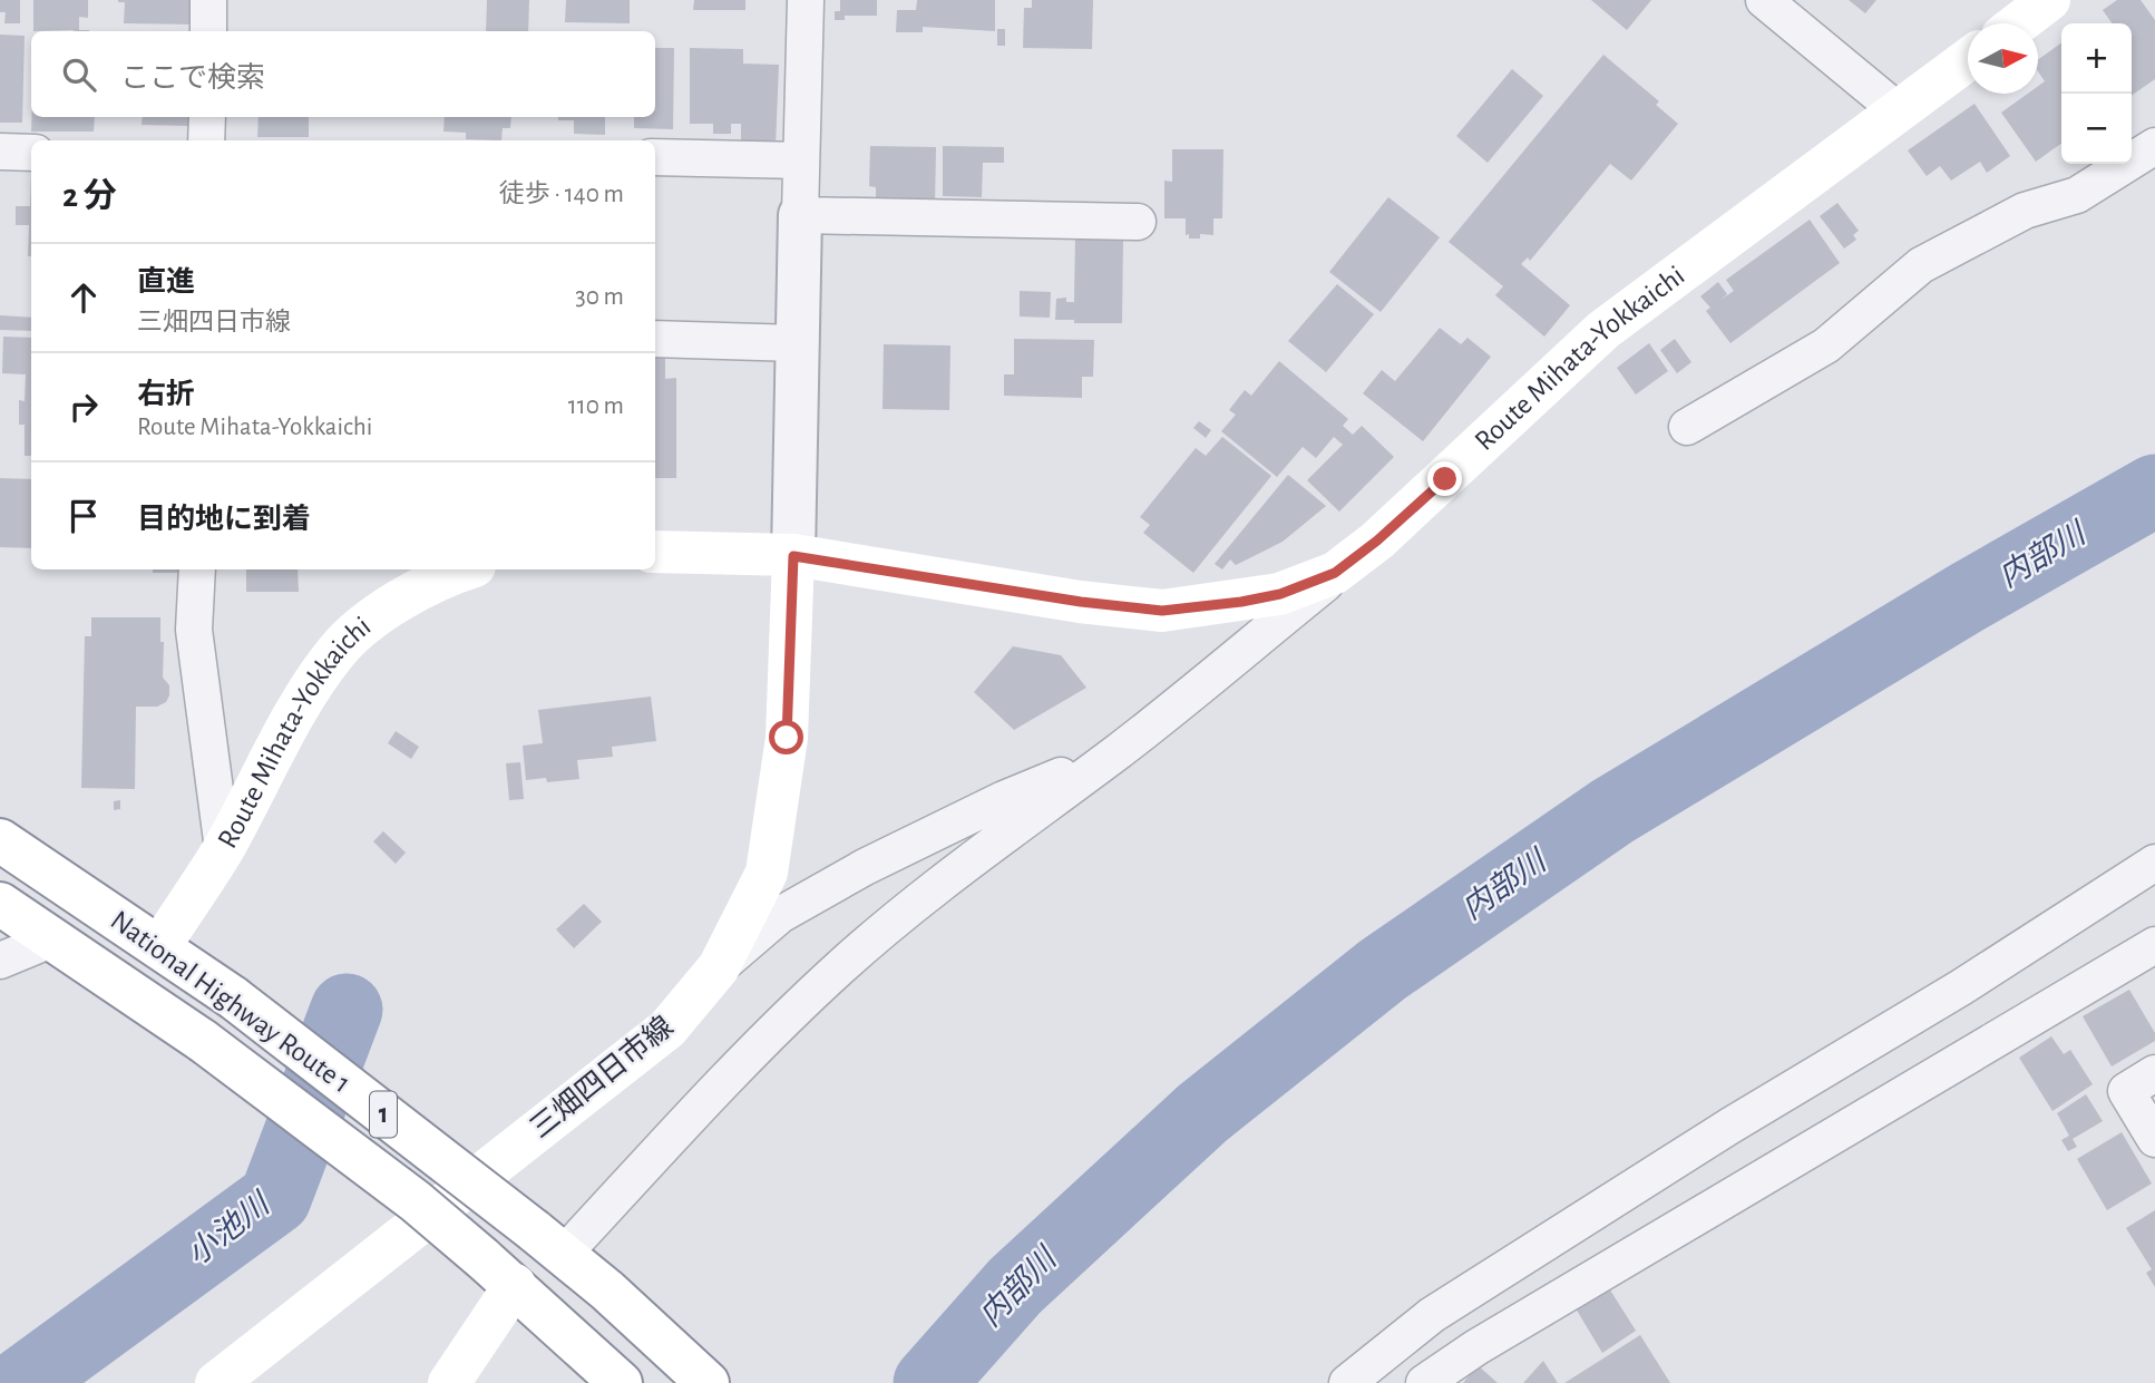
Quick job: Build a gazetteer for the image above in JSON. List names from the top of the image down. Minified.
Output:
{"streets":{"main road":["Route Mihata-Yokkaichi","National Highway Route 1","三畑四日市線","1"]},"crossings":[["Route Mihata-Yokkaichi","National Highway Route 1"],["Route Mihata-Yokkaichi","三畑四日市線"]],"water":["内部川","小池川"],"north":"right","page":{"map_buttons":["+","−"],"search":"ここで検索","heading":["2 分","徒歩 · 140 m"],"list":[["直進","三畑四日市線","30 m"],["右折","Route Mihata-Yokkaichi","110 m"],"目的地に到着"]}}
